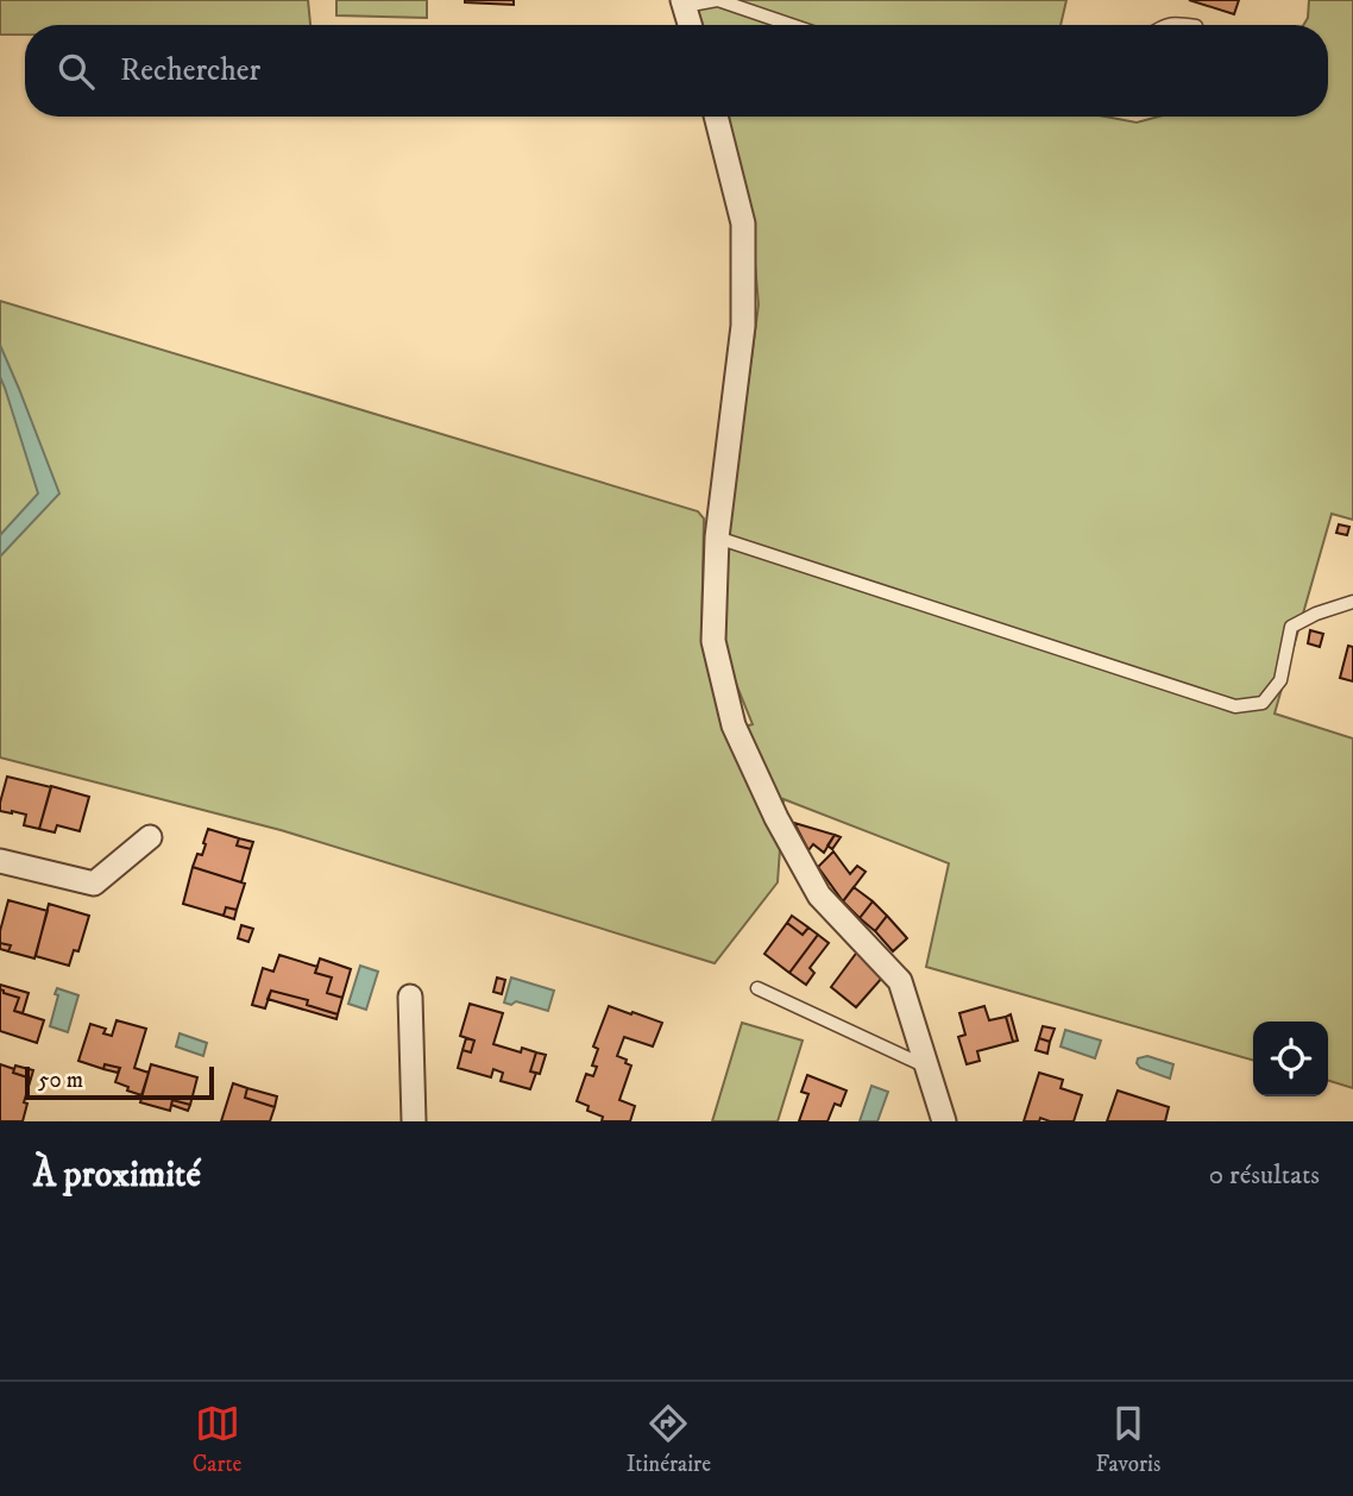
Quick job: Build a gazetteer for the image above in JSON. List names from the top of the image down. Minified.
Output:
{"scale_bar":"50 m","page":{"search":"Rechercher","scale":"50 m","heading":["À proximité","0 résultats"],"nav":["Carte","Itinéraire","Favoris"]}}
